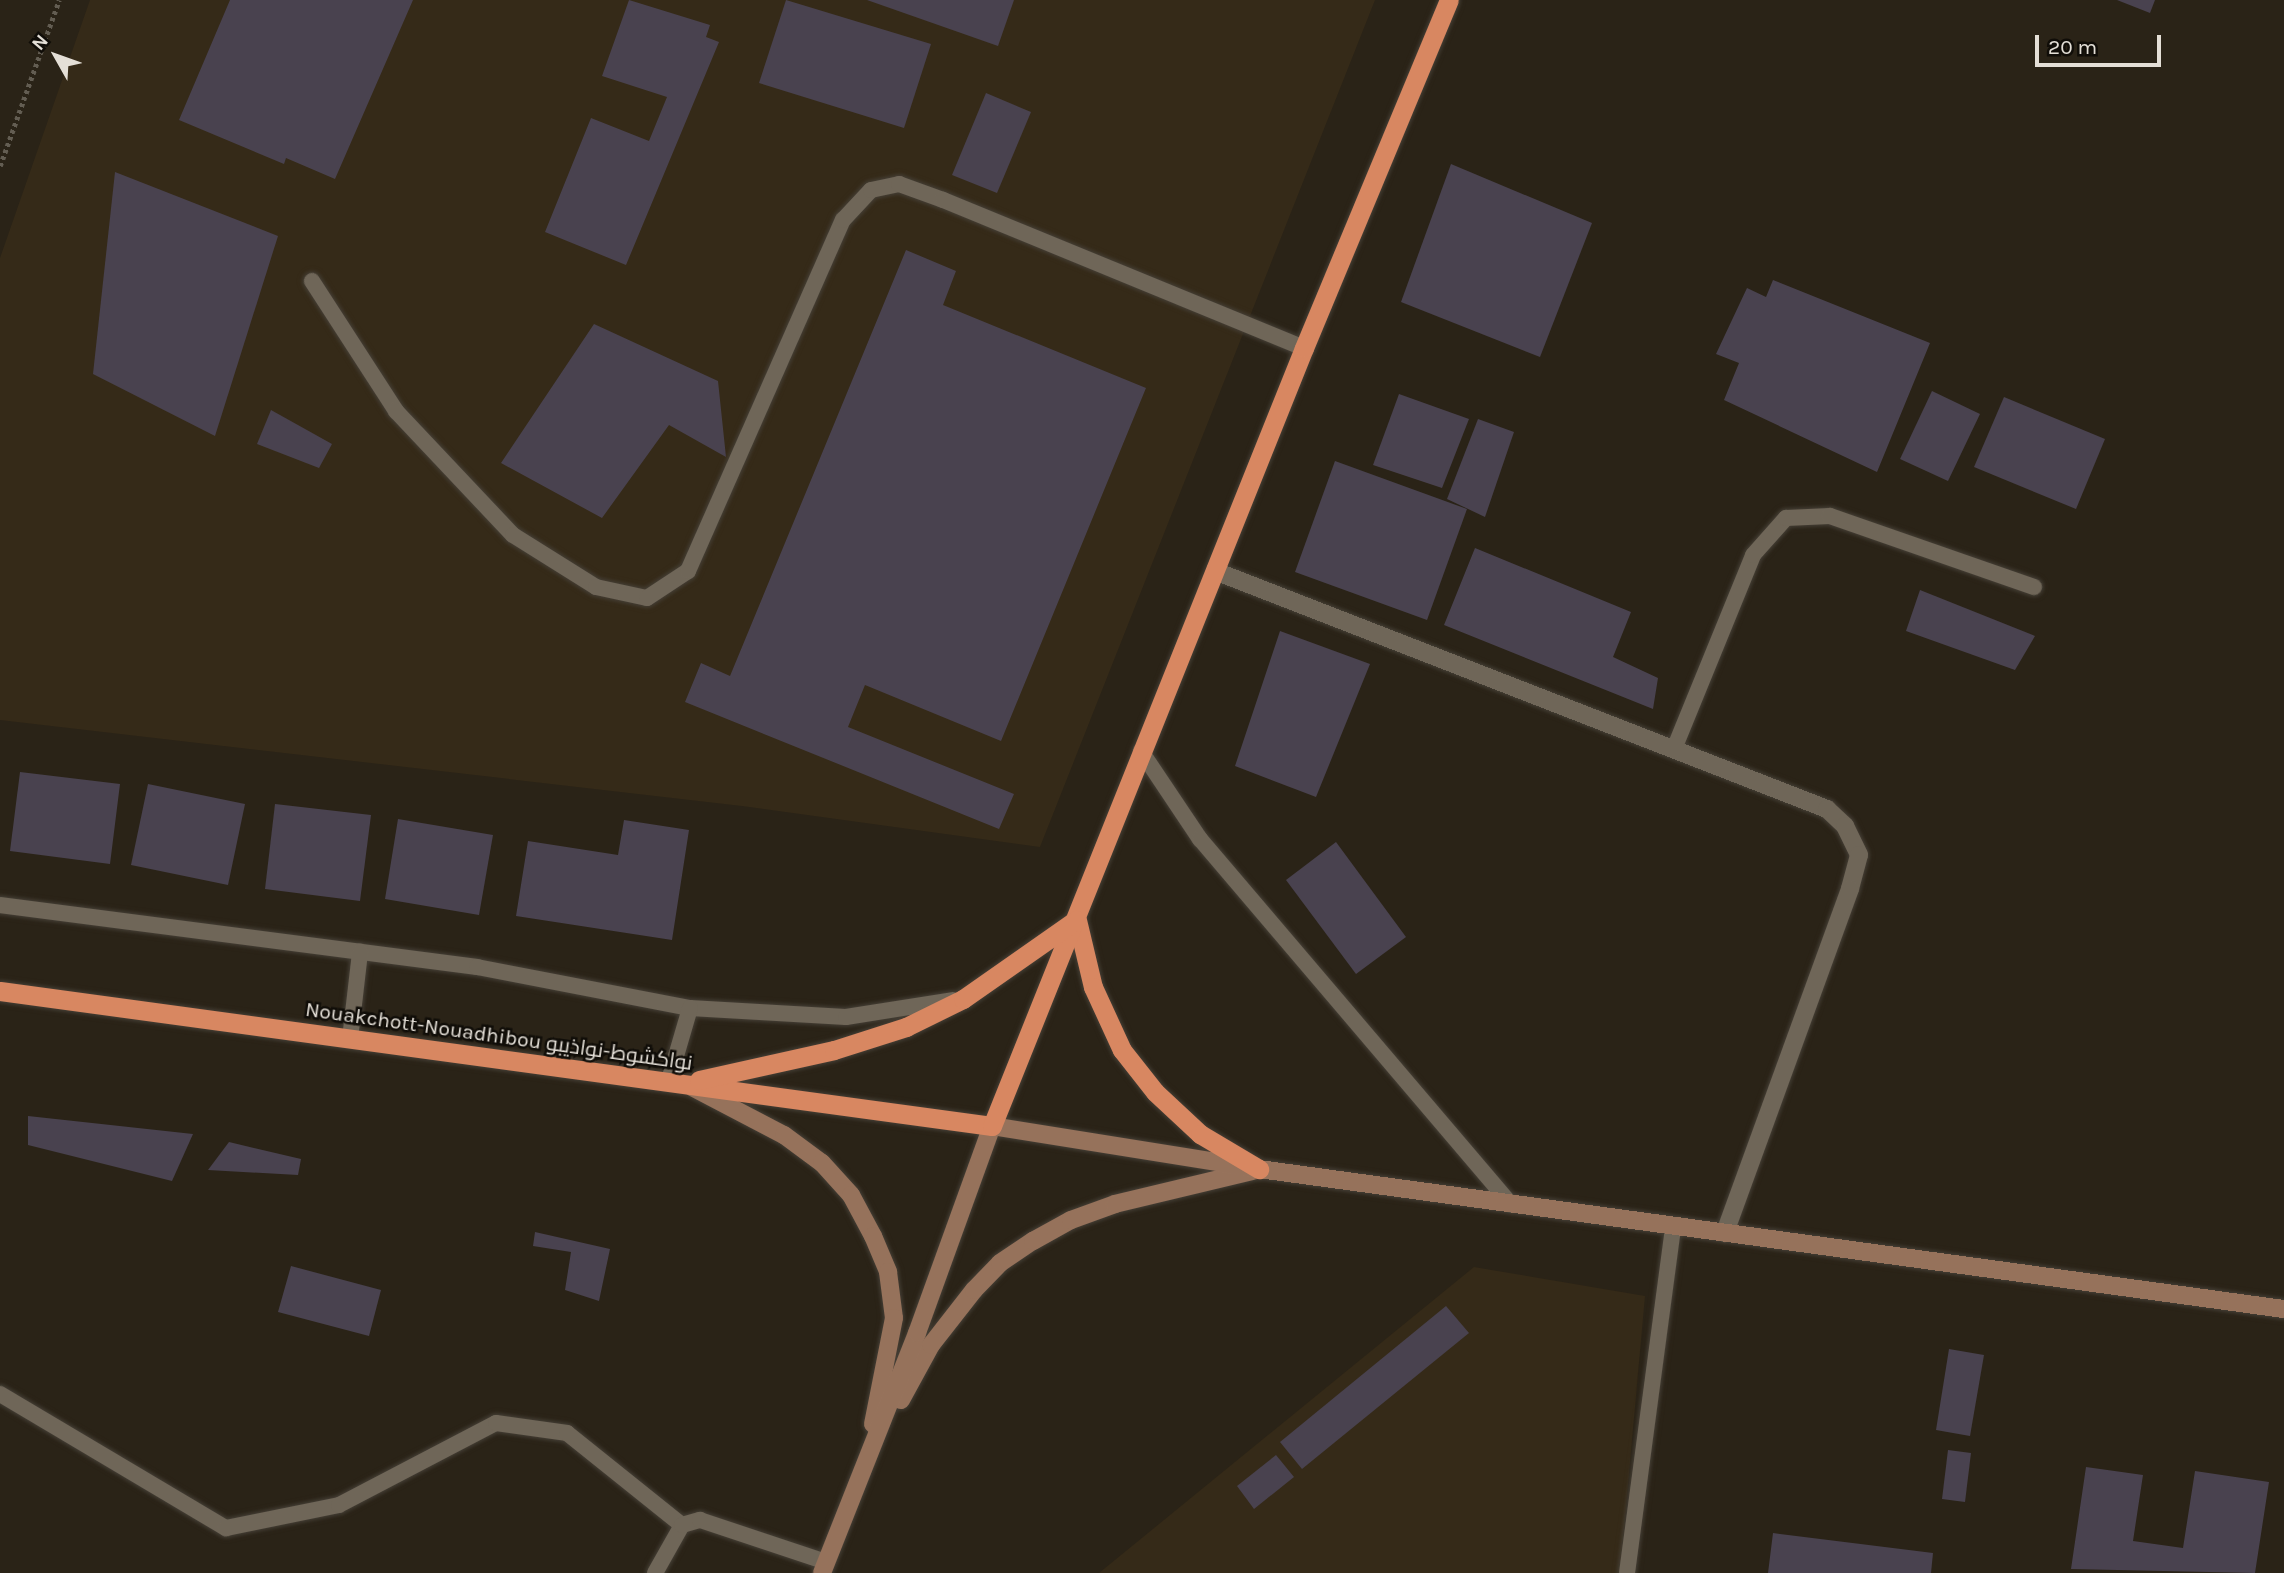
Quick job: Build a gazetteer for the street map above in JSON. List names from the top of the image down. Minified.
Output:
{"streets":{"highway":["Nouakchott-Nouadhibou نواكشوط-نواذيبو"]},"scale_bar":"20 m","north":"top left"}
